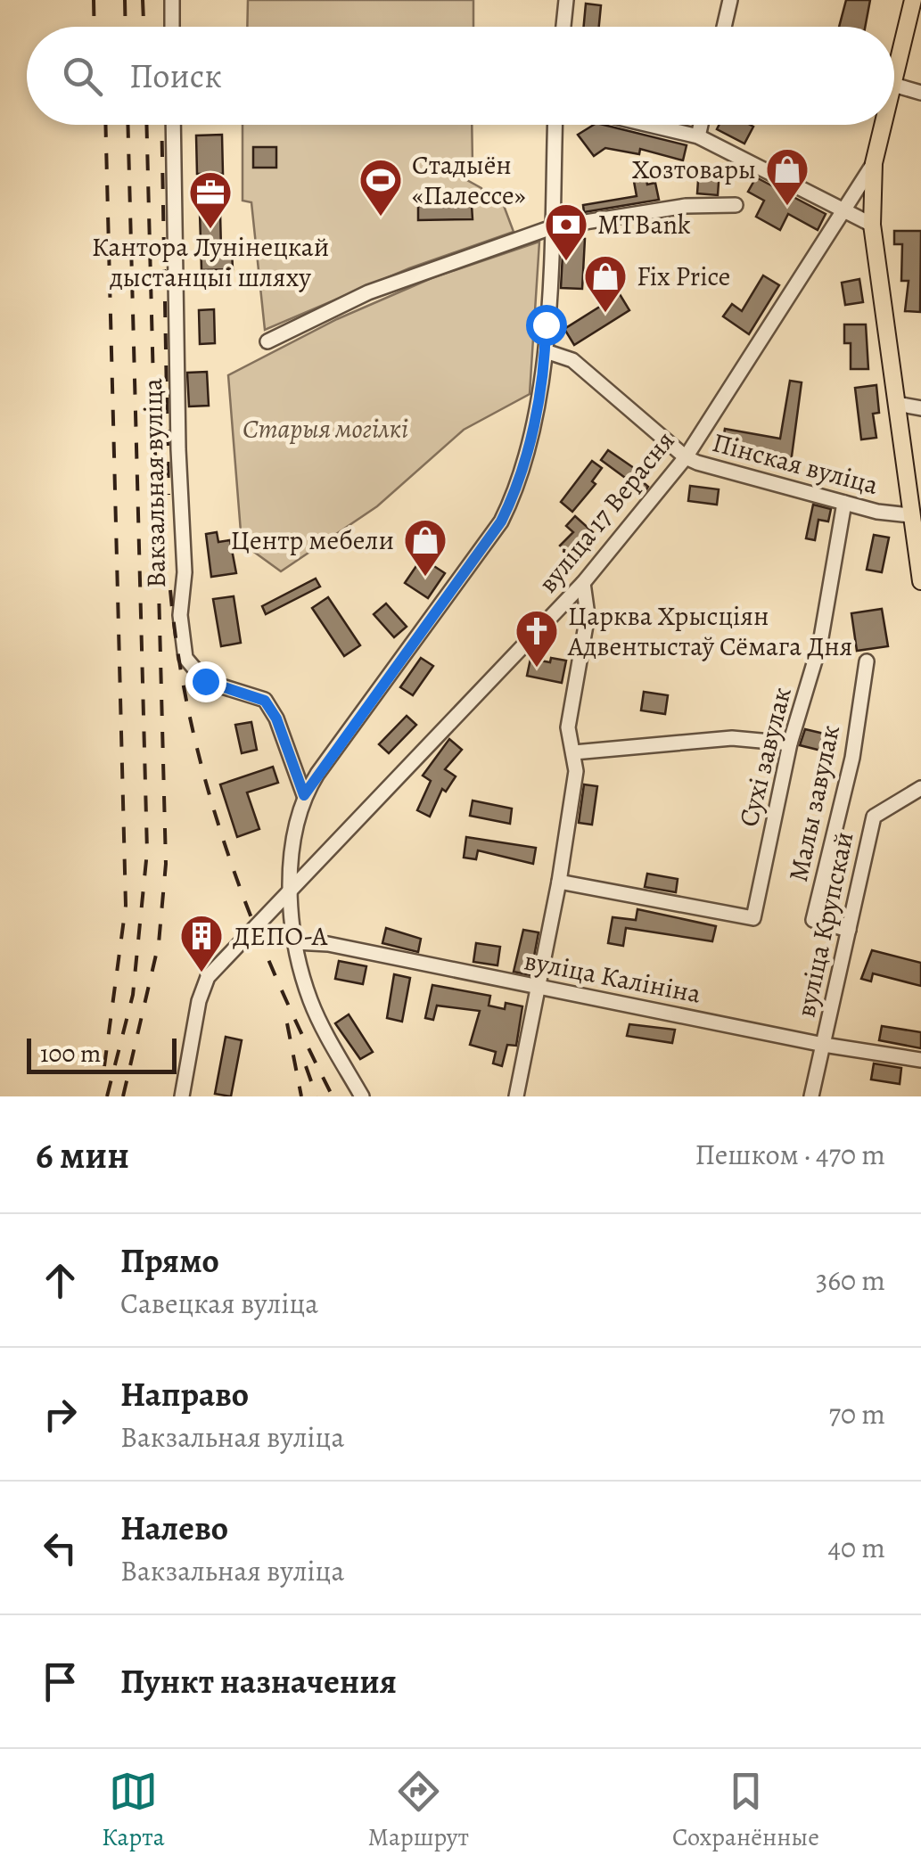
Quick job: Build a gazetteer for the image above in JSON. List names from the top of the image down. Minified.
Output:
{"streets":{"street":["Пінская вуліца","Вакзальная вуліца","вуліца 17 Верасня","Сухі завулак","Малы завулак","вуліца Крупскай","вуліца Калініна"]},"crossings":[["Пінская вуліца","вуліца 17 Верасня"],["Пінская вуліца","Сухі завулак"],["Малы завулак","вуліца Крупскай"],["вуліца Крупскай","вуліца Калініна"]],"parks":["Старыя могілкі"],"places":{"shop":["Хозтовары","Fix Price","Центр мебели"],"sports":["Стадыён «Палессе»"],"office":["Кантора Лунінецкай дыстанцыі шляху"],"bank":["MTBank"],"church":["Царква Хрысціян Адвентыстаў Сёмага Дня"],"building":["ДЕПО-А"]},"scale_bar":"100 m","page":{"search":"Поиск","scale":"100 m","heading":["6 мин","Пешком · 470 m"],"list":[["Прямо","Савецкая вуліца","360 m"],["Направо","Вакзальная вуліца","70 m"],["Налево","Вакзальная вуліца","40 m"],"Пункт назначения"],"nav":["Карта","Маршрут","Сохранённые"]}}
